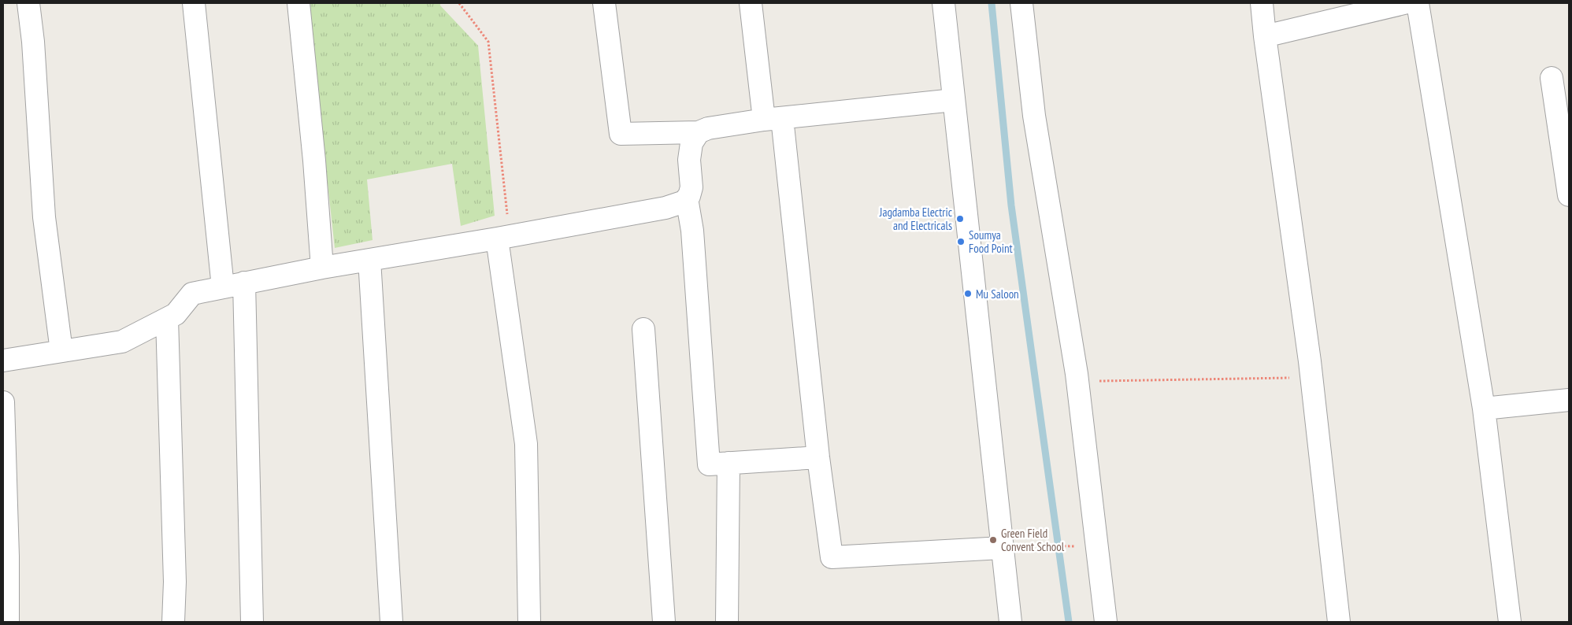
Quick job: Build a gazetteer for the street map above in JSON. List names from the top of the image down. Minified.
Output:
{"places":["Jagdamba Electric and Electricals","Soumya Food Point","Mu Saloon","Green Field Convent School"]}
